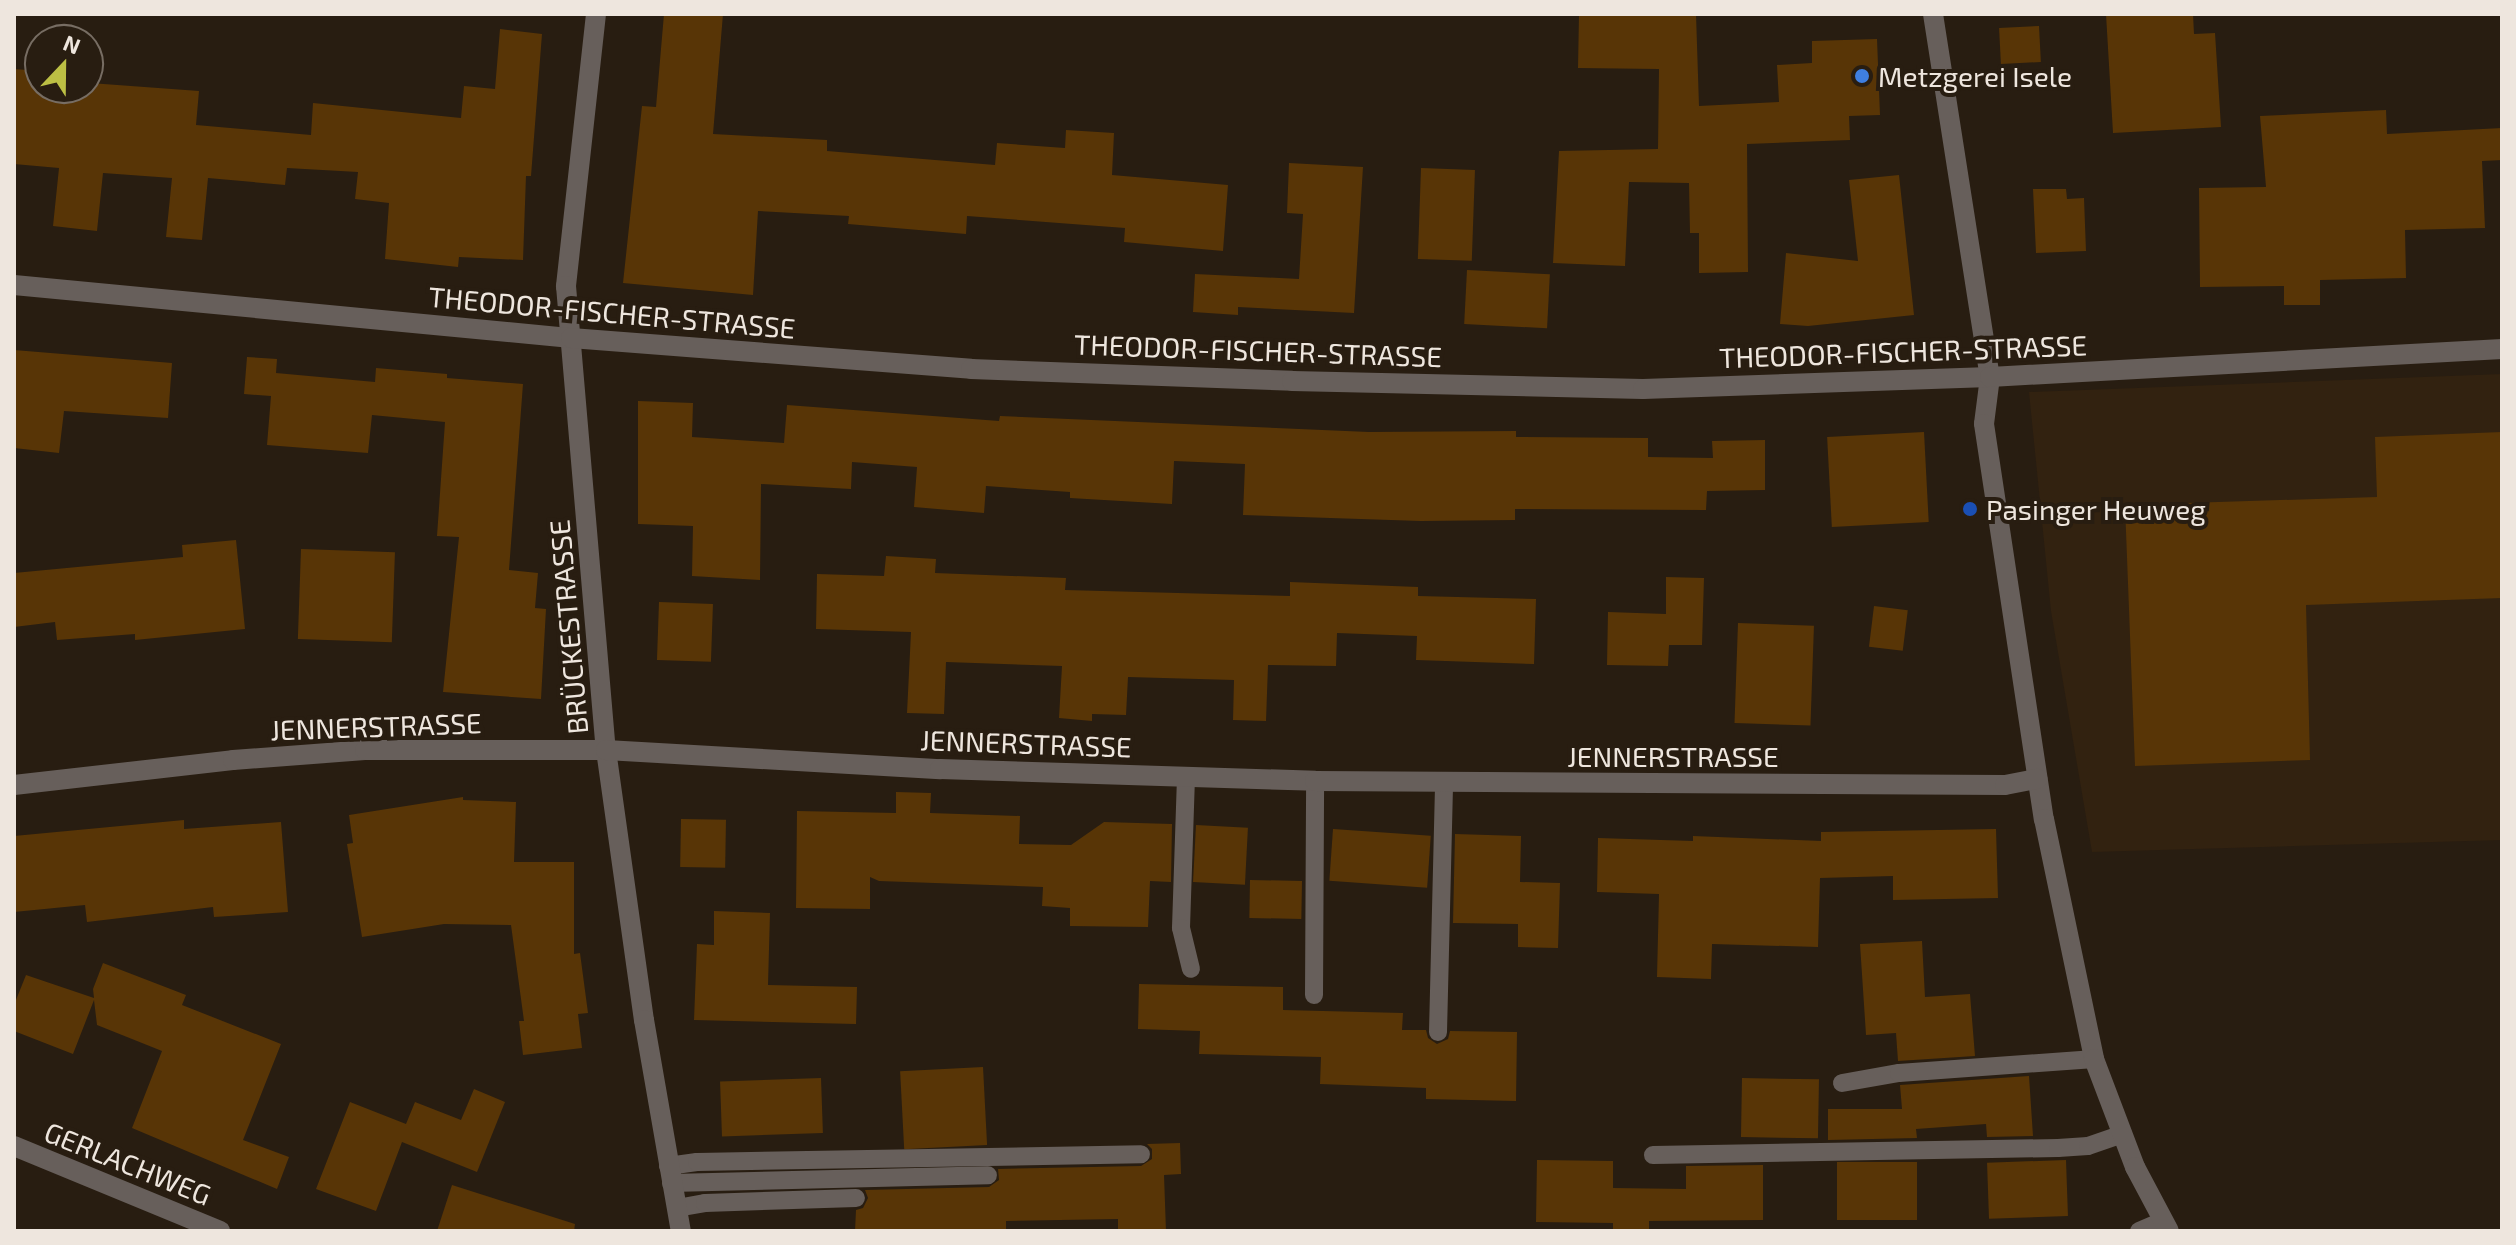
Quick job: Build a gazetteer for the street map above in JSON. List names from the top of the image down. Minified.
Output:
{"streets":{"street":["THEODOR-FISCHER-STRASSE","BRÜCKESTRASSE","JENNERSTRASSE","GERLACHWEG"]},"crossings":[["THEODOR-FISCHER-STRASSE","BRÜCKESTRASSE"],["BRÜCKESTRASSE","JENNERSTRASSE"]],"places":["Metzgerei Isele","Pasinger Heuweg"],"north":"top"}
